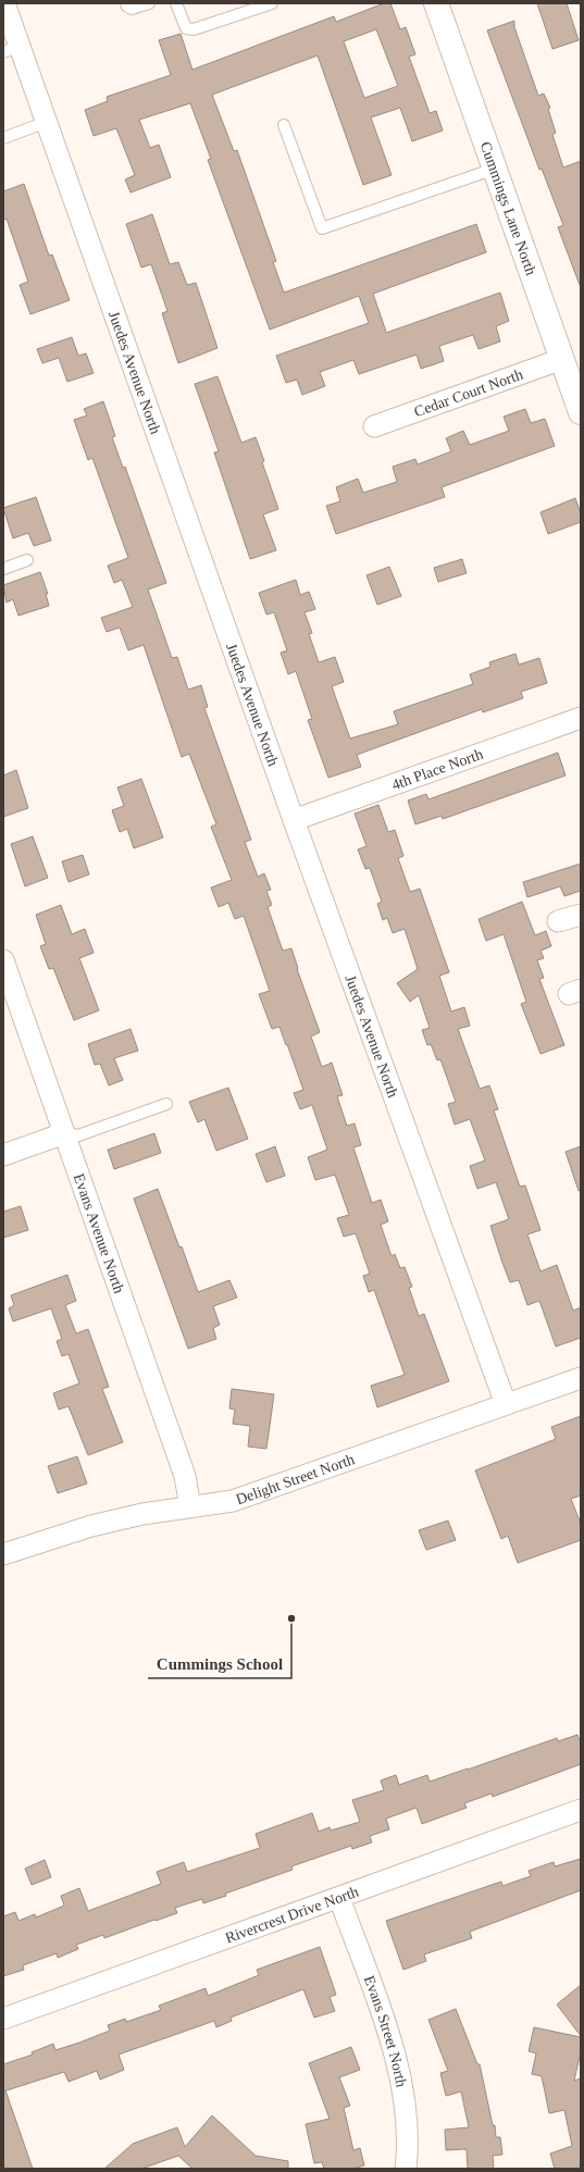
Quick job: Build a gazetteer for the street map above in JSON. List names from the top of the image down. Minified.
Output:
{"streets":{"street":["Cummings Lane North","Juedes Avenue North","Cedar Court North","4th Place North","Evans Avenue North","Delight Street North","Rivercrest Drive North","Evans Street North"]},"crossings":[["Cummings Lane North","Cedar Court North"],["Juedes Avenue North","4th Place North"],["Juedes Avenue North","Delight Street North"],["Evans Avenue North","Delight Street North"],["Rivercrest Drive North","Evans Street North"]],"places":["Cummings School"]}
